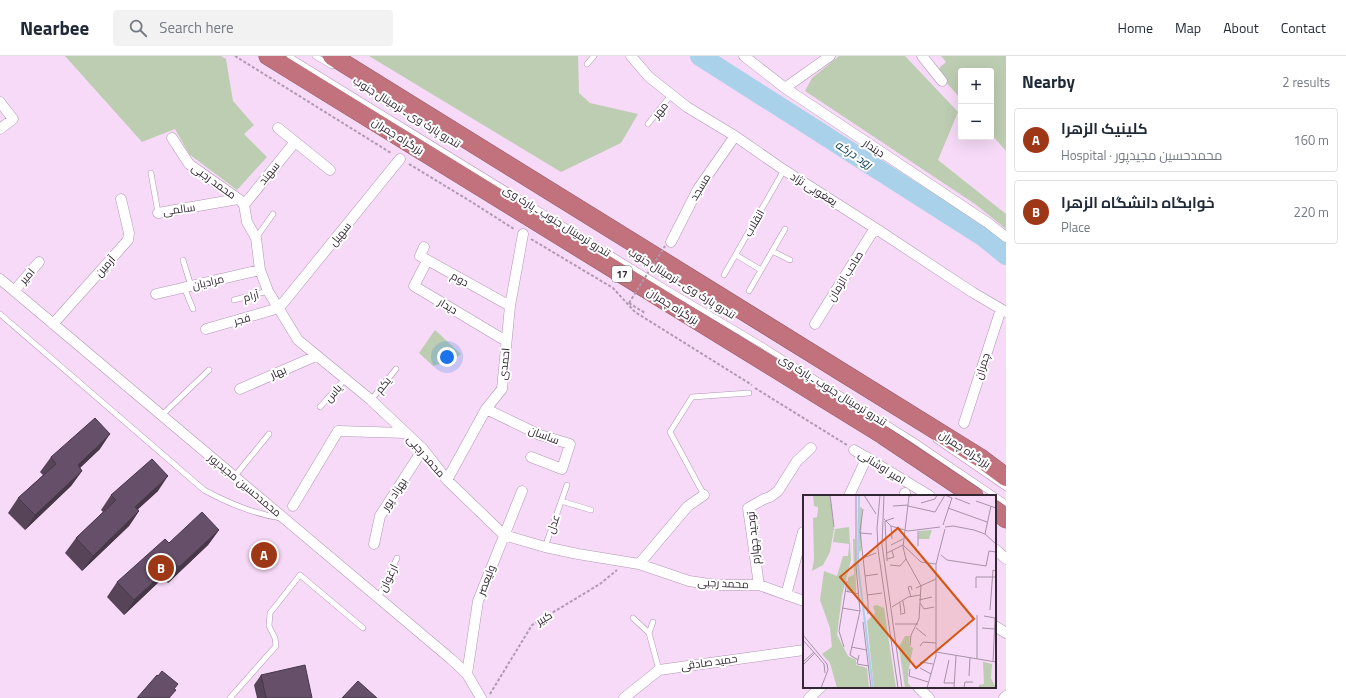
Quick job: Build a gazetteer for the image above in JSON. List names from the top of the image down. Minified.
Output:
{"streets":{"highway":["بزرگراه چمران","17"],"street":["دیندار","سهند","محمد رجبی","مسجد","یعغوبی نژاد","سالمی","سهیل","آرمین","امیر","صاحب الزمان","دوم","مرادیان","دیدار","فجر","احمدی","چمران","بهار","ساسان","امیر اوشانی","محمدحسین مجیدپور","بهزاد پور","توحید چهارم","ولیعصر","حمید صادقی"],"lane":["مهر","تندرو ترمینال جنوب ـ پارک وی","انقلاب","آرام","یکم","یاس","عدل","ارغوان"],"path":["کبیر"]},"crossings":[["مهر","یعغوبی نژاد"],["سهند","محمد رجبی"],["سهند","سالمی"],["محمد رجبی","سالمی"],["محمد رجبی","سهیل"],["محمد رجبی","مرادیان"],["محمد رجبی","آرام"],["محمد رجبی","فجر"],["محمد رجبی","احمدی"],["محمد رجبی","بهار"],["محمد رجبی","یکم"],["محمد رجبی","یاس"],["محمد رجبی","بهزاد پور"],["محمد رجبی","عدل"],["محمد رجبی","توحید چهارم"],["محمد رجبی","ولیعصر"],["محمد رجبی","کبیر"],["مسجد","یعغوبی نژاد"],["یعغوبی نژاد","انقلاب"],["یعغوبی نژاد","صاحب الزمان"],["یعغوبی نژاد","چمران"],["سهیل","فجر"],["آرمین","محمدحسین مجیدپور"],["امیر","محمدحسین مجیدپور"],["دوم","دیدار"],["دوم","احمدی"],["دیدار","احمدی"],["احمدی","ساسان"],["محمدحسین مجیدپور","ارغوان"],["محمدحسین مجیدپور","ولیعصر"]],"water":["رود درکه"],"page":{"header":"Nearbee","search":"Search here","nav":["Home","Map","About","Contact"],"heading":["Nearby","2 results"],"map_buttons":["+","−"],"list":[{"mark":"A","name":"کلینیک الزهرا","note":"Hospital · محمدحسین مجیدپور","value":"160 m"},{"mark":"B","name":"خوابگاه دانشگاه الزهرا","note":"Place","value":"220 m"}],"pins":["A","B"]}}
